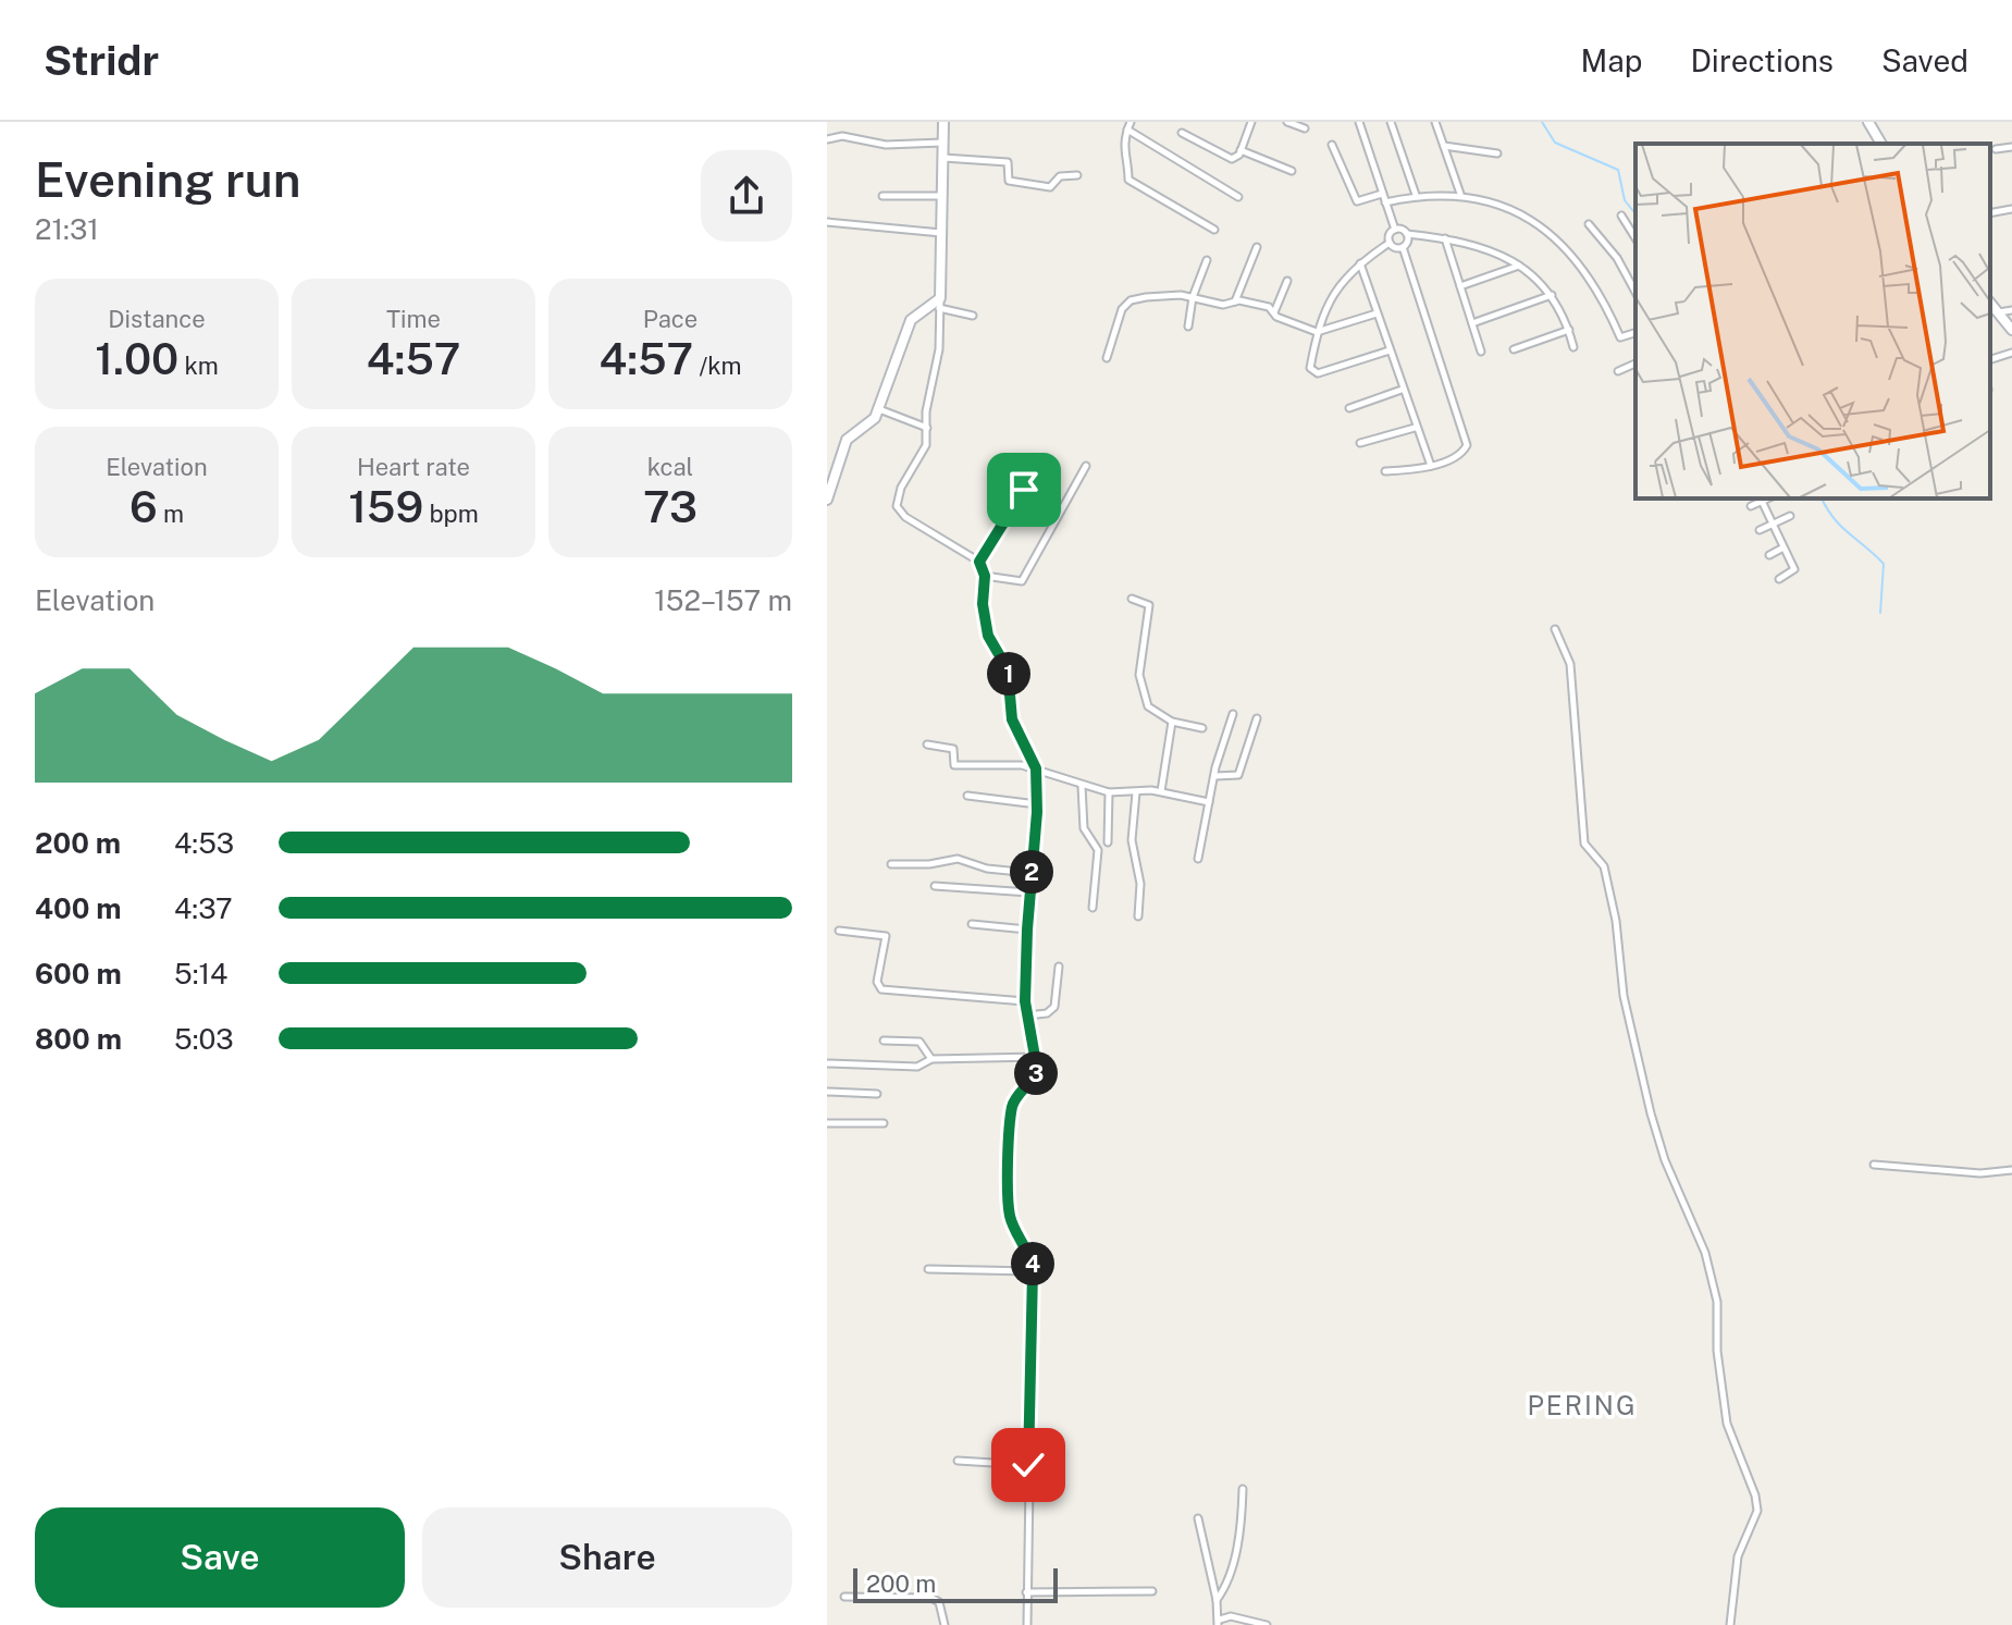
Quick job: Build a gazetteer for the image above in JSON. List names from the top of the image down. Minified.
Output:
{"districts":["PERING"],"scale_bar":"200 m","page":{"header":"Stridr","nav":["Map","Directions","Saved"],"heading":["Evening run","21:31"],"stats":[["Distance","1.00 km"],["Time","4:57"],["Pace","4:57 /km"],["Elevation","6 m"],["Heart rate","159 bpm"],["kcal","73"]],"chart":["Elevation","152–157 m"],"pins":["1","2","3","4"],"list":[{"name":"200 m","note":"4:53"},{"name":"400 m","note":"4:37"},{"name":"600 m","note":"5:14"},{"name":"800 m","note":"5:03"}],"buttons":["Save","Share"],"scale":"200 m"}}
